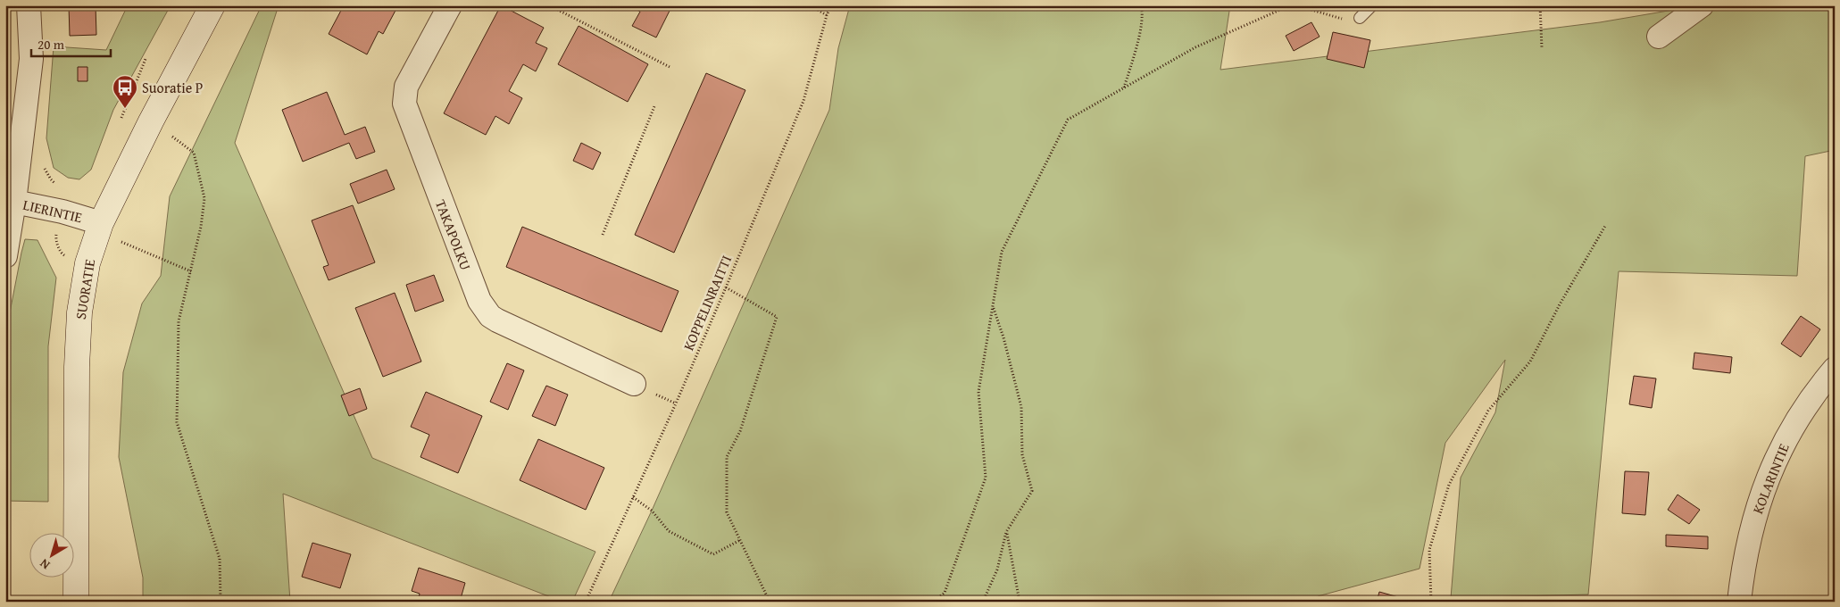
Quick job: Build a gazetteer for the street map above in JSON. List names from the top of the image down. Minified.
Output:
{"streets":{"street":["LIERINTIE","TAKAPOLKU","SUORATIE","KOLARINTIE"],"path":["KOPPELINRAITTI"]},"crossings":[["LIERINTIE","SUORATIE"]],"places":{"bus stop":["Suoratie P"]},"scale_bar":"20 m","north":"bottom left"}
